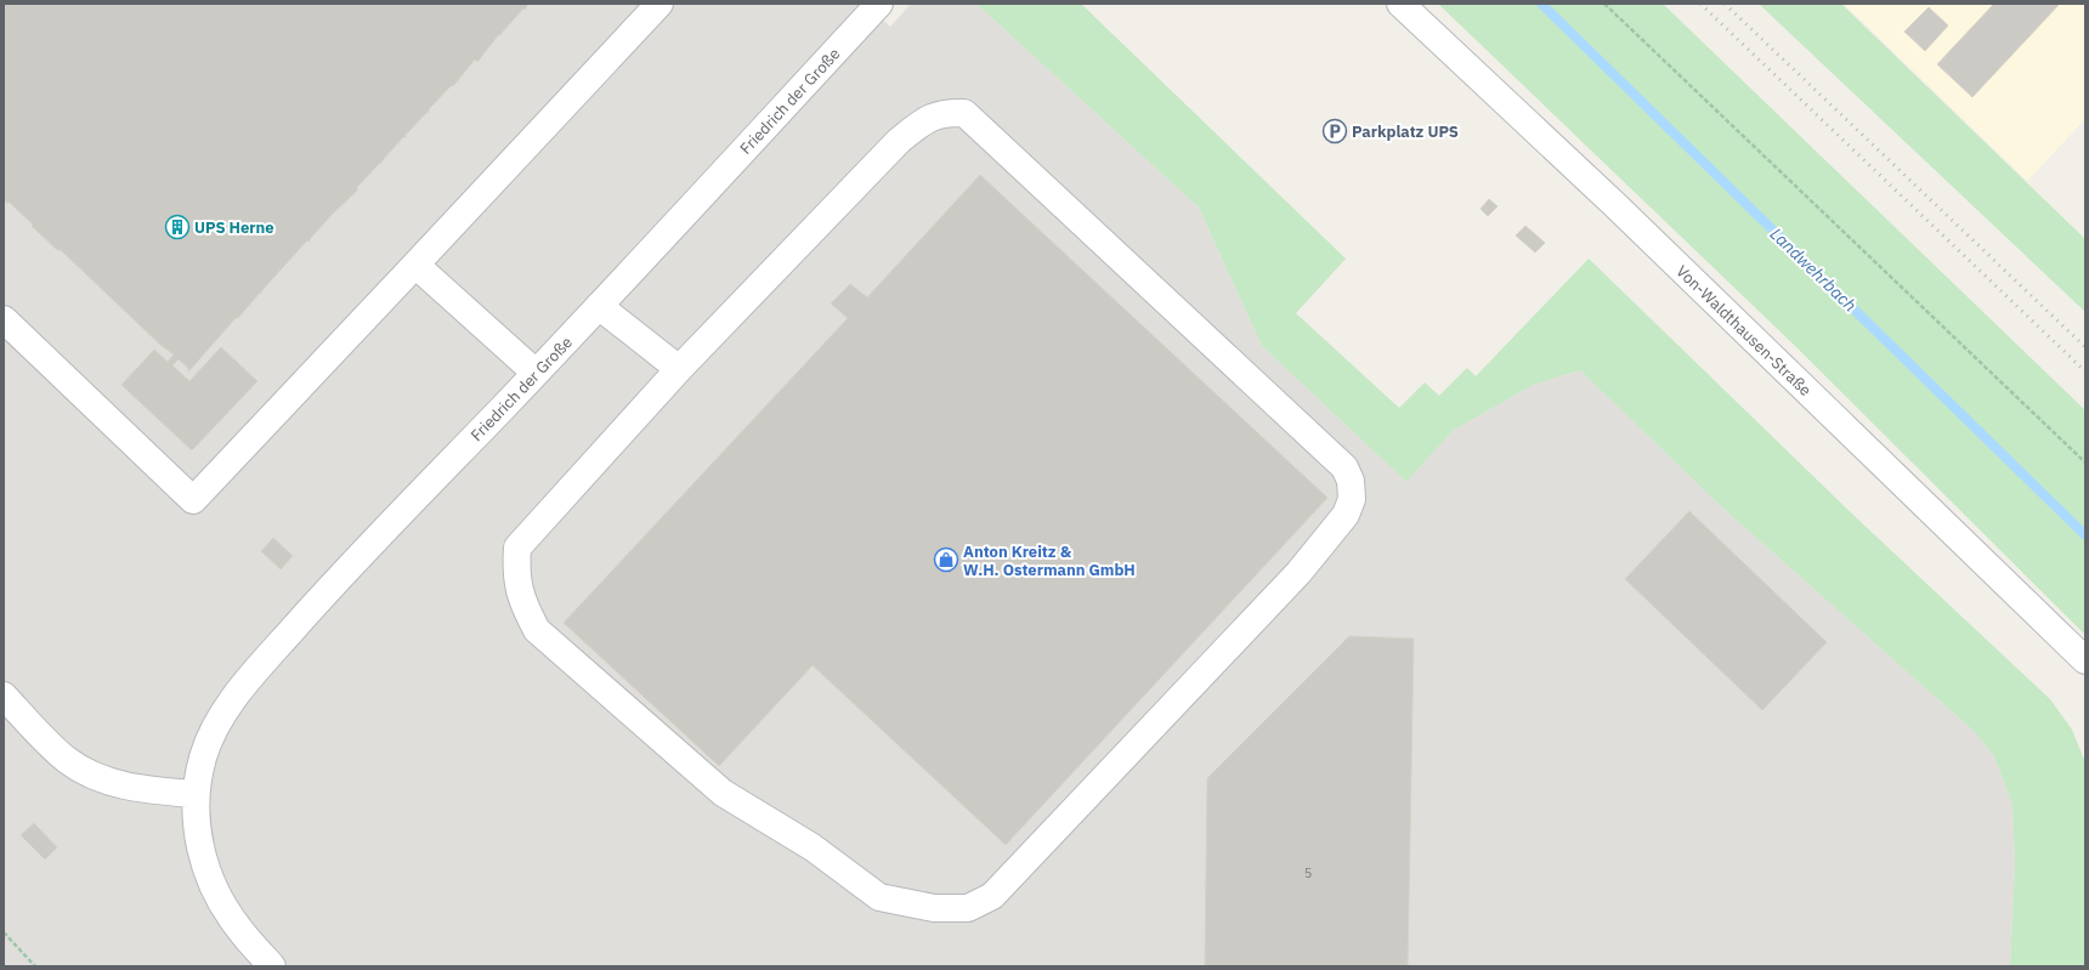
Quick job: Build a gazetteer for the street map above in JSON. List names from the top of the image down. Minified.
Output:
{"streets":{"street":["Friedrich der Große","Von-Waldthausen-Straße"]},"water":["Landwehrbach"],"places":{"parking":["Parkplatz UPS"],"building":["UPS Herne"],"shop":["Anton Kreitz & W.H. Ostermann GmbH"]},"house_numbers":["5"]}
